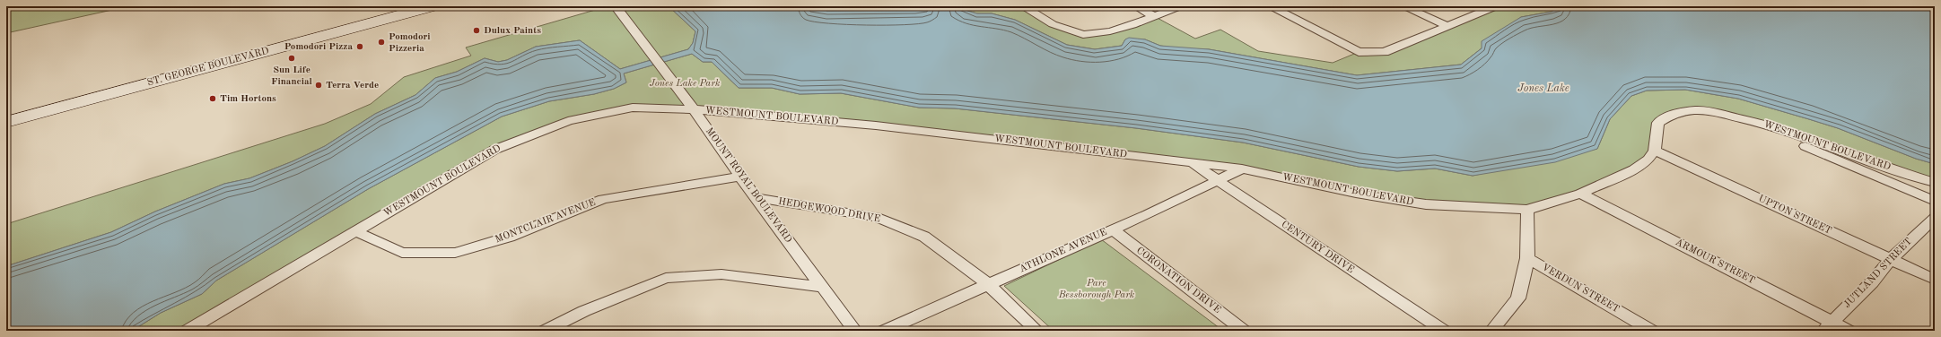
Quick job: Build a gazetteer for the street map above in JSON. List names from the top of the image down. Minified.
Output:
{"streets":{"main road":["ST. GEORGE BOULEVARD"],"street":["WESTMOUNT BOULEVARD","MOUNT ROYAL BOULEVARD","HEDGEWOOD DRIVE","UPTON STREET","MONTCLAIR AVENUE","CENTURY DRIVE","ATHLONE AVENUE","ARMOUR STREET","JUTLAND STREET","CORONATION DRIVE","VERDUN STREET"]},"crossings":[["WESTMOUNT BOULEVARD","MOUNT ROYAL BOULEVARD"],["WESTMOUNT BOULEVARD","UPTON STREET"],["WESTMOUNT BOULEVARD","MONTCLAIR AVENUE"],["WESTMOUNT BOULEVARD","CENTURY DRIVE"],["WESTMOUNT BOULEVARD","ATHLONE AVENUE"],["WESTMOUNT BOULEVARD","ARMOUR STREET"],["MOUNT ROYAL BOULEVARD","HEDGEWOOD DRIVE"],["MOUNT ROYAL BOULEVARD","MONTCLAIR AVENUE"],["HEDGEWOOD DRIVE","ATHLONE AVENUE"],["UPTON STREET","JUTLAND STREET"],["CENTURY DRIVE","ATHLONE AVENUE"],["ATHLONE AVENUE","CORONATION DRIVE"],["ARMOUR STREET","JUTLAND STREET"]],"water":["Jones Lake"],"parks":["Jones Lake Park","Parc Bessborough Park"],"places":["Dulux Paints","Pomodori Pizzeria","Pomodori Pizza","Sun Life Financial","Terra Verde","Tim Hortons"]}
